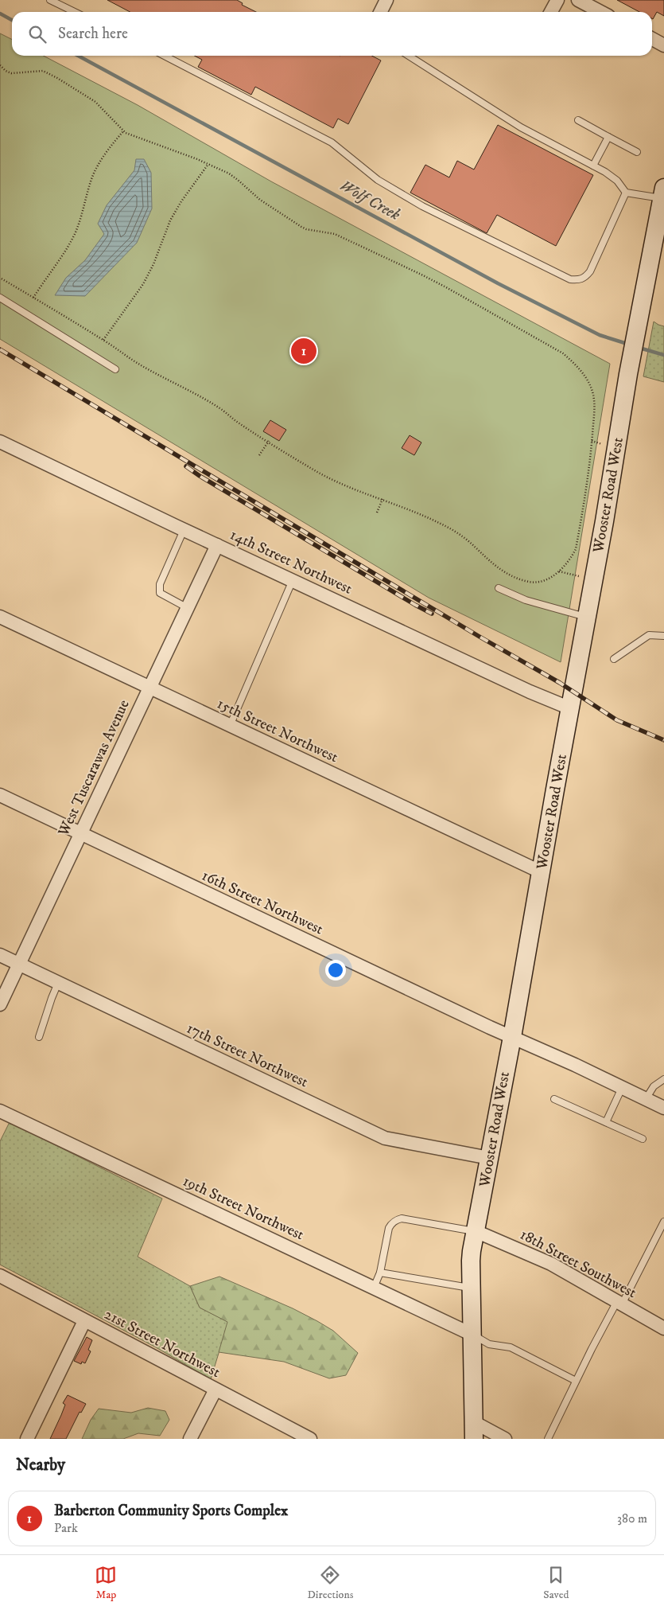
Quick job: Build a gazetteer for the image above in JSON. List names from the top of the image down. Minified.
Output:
{"streets":{"main road":["Wooster Road West"],"street":["14th Street Northwest","15th Street Northwest","West Tuscarawas Avenue","16th Street Northwest","17th Street Northwest","19th Street Northwest","18th Street Southwest","21st Street Northwest"]},"crossings":[["Wooster Road West","14th Street Northwest"],["Wooster Road West","15th Street Northwest"],["Wooster Road West","16th Street Northwest"],["Wooster Road West","17th Street Northwest"],["Wooster Road West","19th Street Northwest"],["Wooster Road West","18th Street Southwest"],["14th Street Northwest","West Tuscarawas Avenue"],["15th Street Northwest","West Tuscarawas Avenue"],["West Tuscarawas Avenue","16th Street Northwest"],["West Tuscarawas Avenue","17th Street Northwest"]],"water":["Wolf Creek"],"page":{"search":"Search here","pins":"1","heading":"Nearby","list":[{"mark":"1","name":"Barberton Community Sports Complex","note":"Park","value":"380 m"}],"nav":["Map","Directions","Saved"]}}
